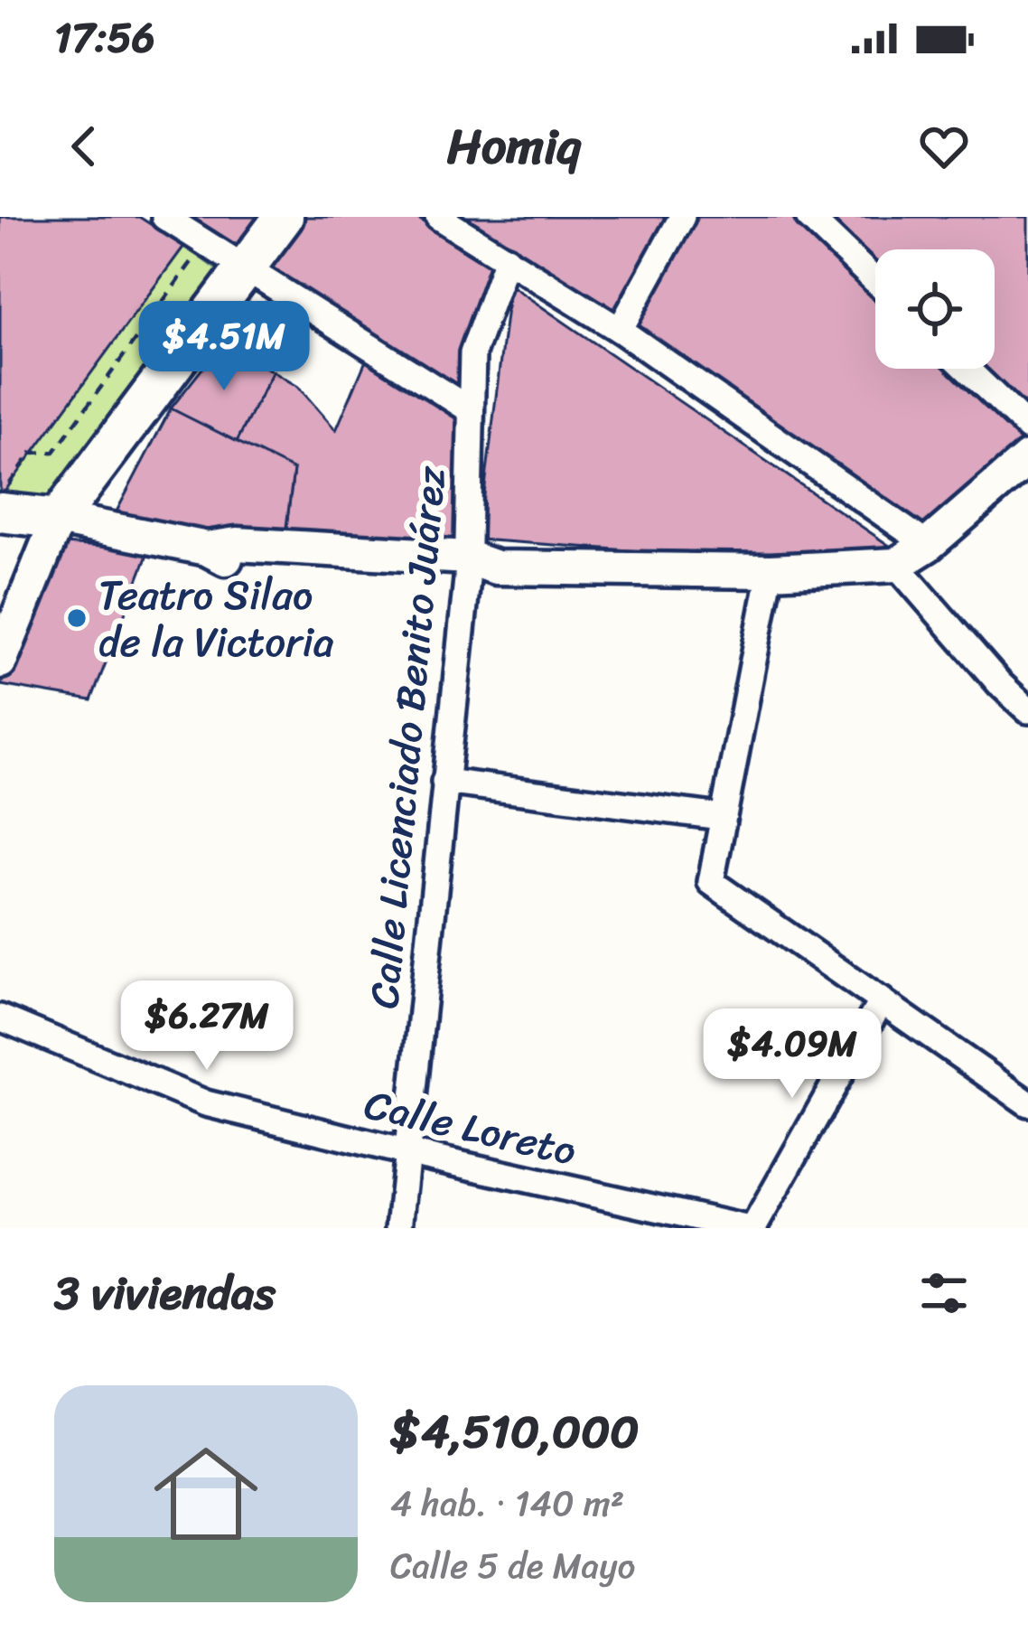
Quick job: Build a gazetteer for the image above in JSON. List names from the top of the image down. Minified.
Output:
{"streets":{"street":["Calle Licenciado Benito Juárez","Calle Loreto"]},"crossings":[["Calle Licenciado Benito Juárez","Calle Loreto"]],"places":["Teatro Silao de la Victoria"],"page":{"status":"17:56","header":"Homiq","price":["$4.51M","$6.27M","$4.09M"],"heading":"3 viviendas","list":[{"name":"$4,510,000","note":"4 hab. · 140 m² · Calle 5 de Mayo"}]}}
